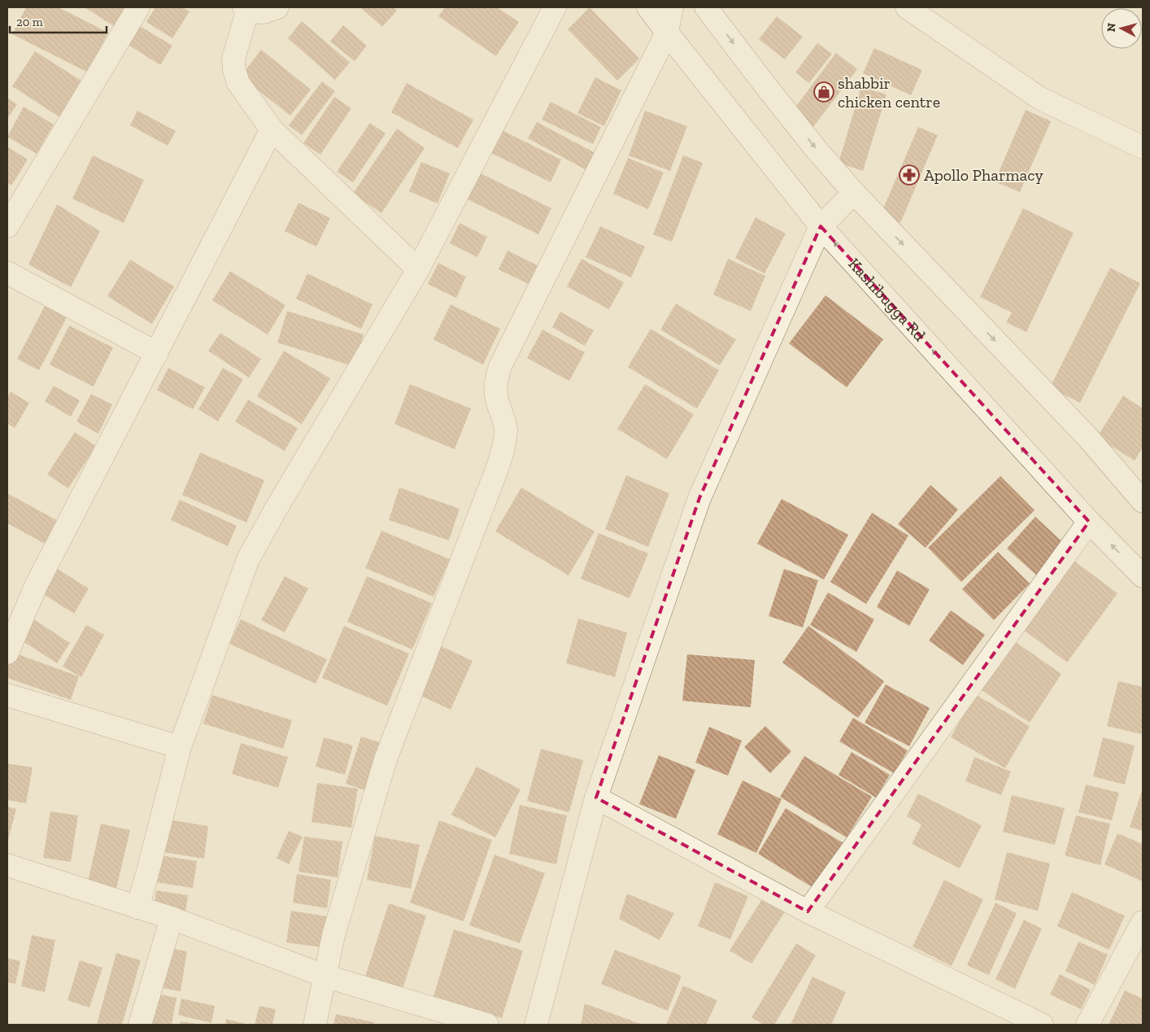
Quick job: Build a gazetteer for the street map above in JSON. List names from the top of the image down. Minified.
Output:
{"streets":{"street":["Kashibugga Rd"]},"places":{"shop":["shabbir chicken centre"],"pharmacy":["Apollo Pharmacy"]},"scale_bar":"20 m","north":"left"}
